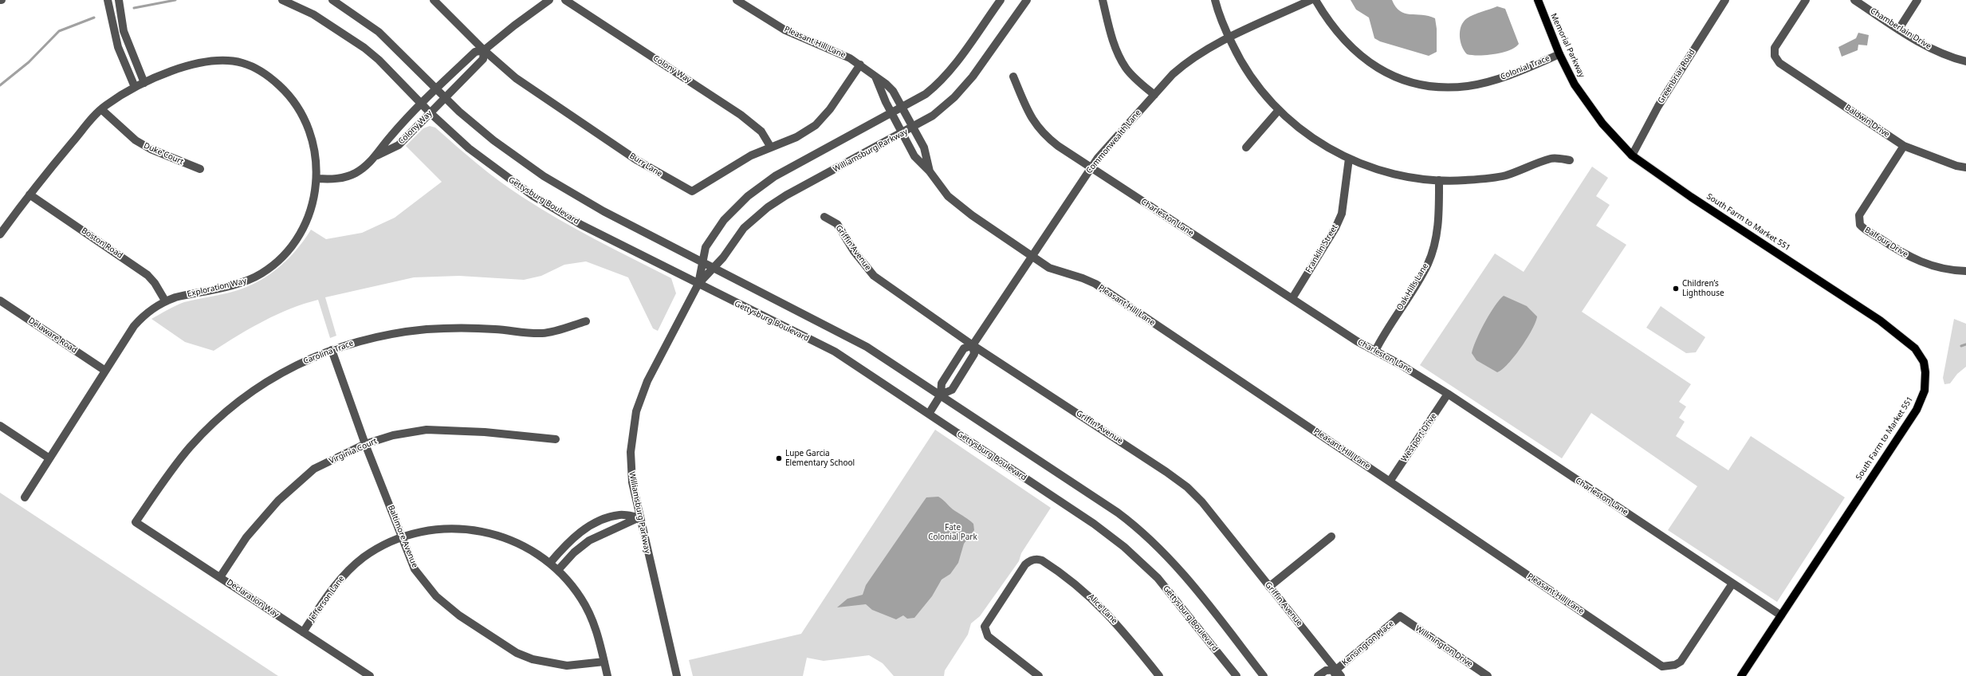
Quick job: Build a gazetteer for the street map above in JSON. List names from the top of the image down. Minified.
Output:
{"streets":{"main road":["Memorial Parkway","South Farm to Market 551"],"street":["Chamberlain Drive","Pleasant Hill Lane","Colonial Trace","Colony Way","Greenbriar Road","Baldwin Drive","Commonwealth Lane","Williamsburg Parkway","Duke Court","Burr Lane","Gettysburg Boulevard","Charleston Lane","Balfour Drive","Boston Road","Griffin Avenue","Franklin Street","Oak Hills Lane","Exploration Way","Delaware Road","Carolina Trace","Westport Drive","Virginia Court","Baltimore Avenue","Declaration Way","Jefferson Lane","Alice Lane","Kensington Place","Willmington Drive"]},"crossings":[["Pleasant Hill Lane","Commonwealth Lane"],["Pleasant Hill Lane","Williamsburg Parkway"],["Pleasant Hill Lane","Burr Lane"],["Pleasant Hill Lane","Charleston Lane"],["Pleasant Hill Lane","Westport Drive"],["Memorial Parkway","Colonial Trace"],["Memorial Parkway","Greenbriar Road"],["Memorial Parkway","South Farm to Market 551"],["Colony Way","Burr Lane"],["Colony Way","Gettysburg Boulevard"],["Colony Way","Exploration Way"],["Greenbriar Road","South Farm to Market 551"],["Baldwin Drive","Balfour Drive"],["Commonwealth Lane","Charleston Lane"],["Commonwealth Lane","Griffin Avenue"],["Williamsburg Parkway","Gettysburg Boulevard"],["Duke Court","Exploration Way"],["Charleston Lane","South Farm to Market 551"],["Charleston Lane","Franklin Street"],["Charleston Lane","Oak Hills Lane"],["Charleston Lane","Westport Drive"],["Boston Road","Exploration Way"],["Griffin Avenue","Kensington Place"],["Exploration Way","Delaware Road"],["Carolina Trace","Baltimore Avenue"],["Carolina Trace","Declaration Way"],["Virginia Court","Baltimore Avenue"],["Virginia Court","Declaration Way"],["Baltimore Avenue","Jefferson Lane"],["Declaration Way","Jefferson Lane"],["Kensington Place","Willmington Drive"]],"parks":["Fate Colonial Park"],"places":["Children’s Lighthouse","Lupe Garcia Elementary School"]}
